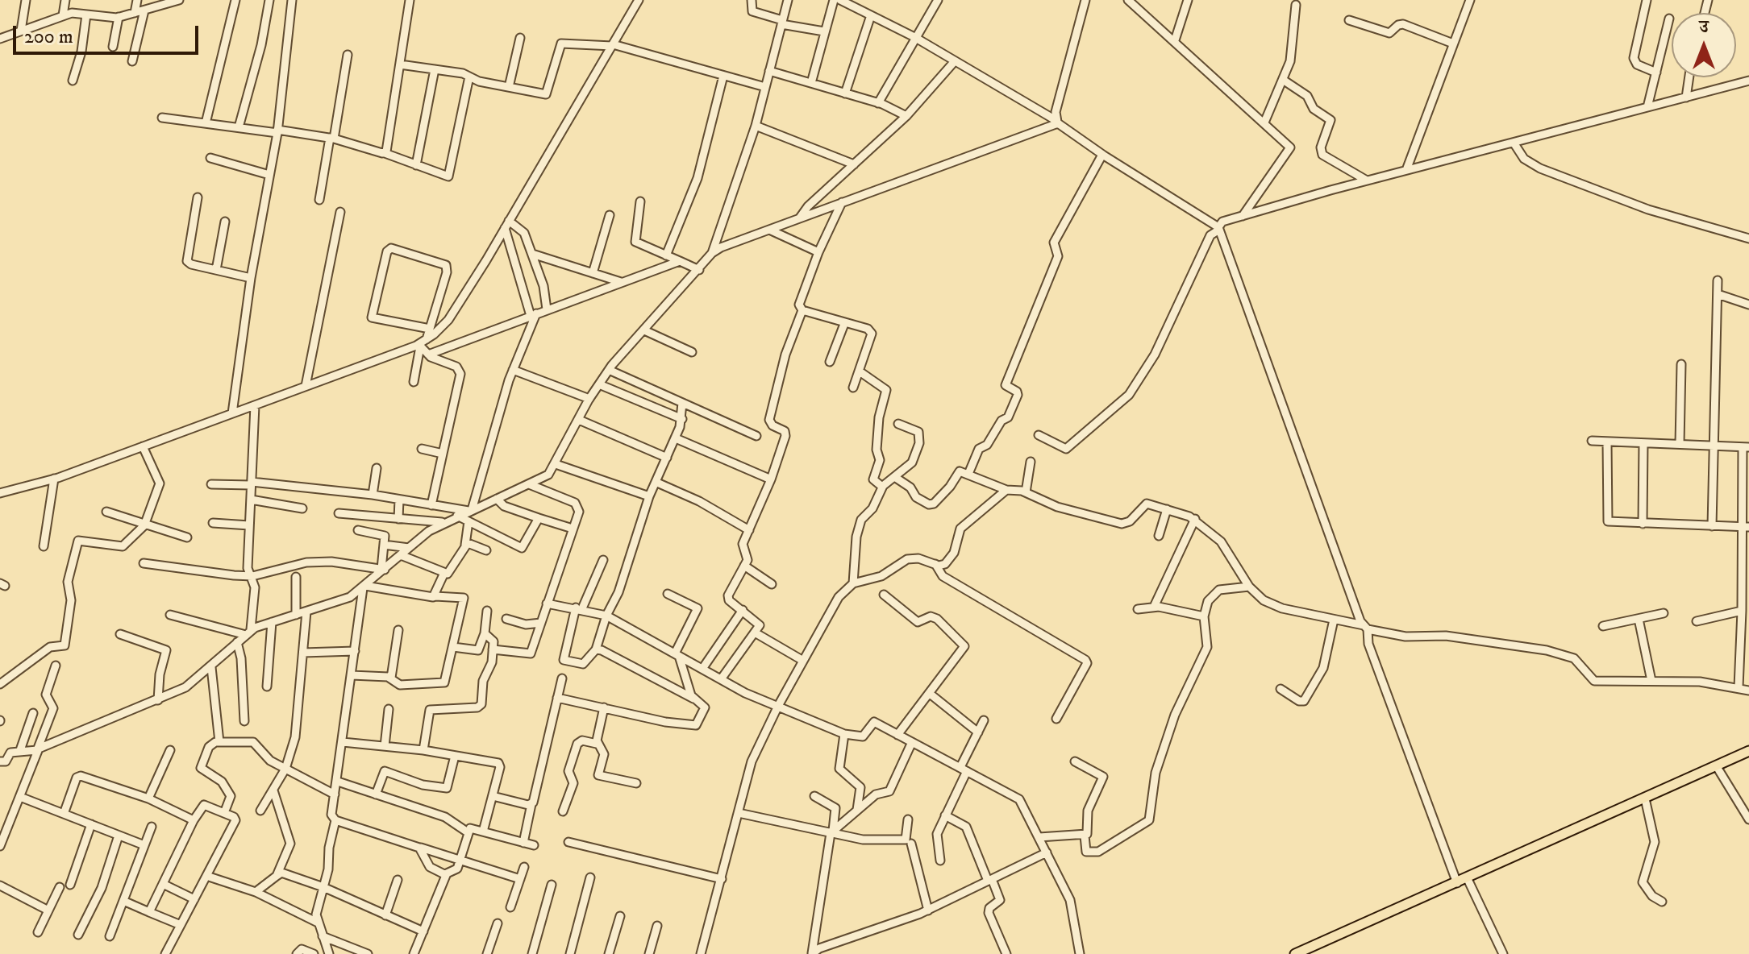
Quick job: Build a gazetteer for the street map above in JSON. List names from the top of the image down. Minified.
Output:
{"scale_bar":"200 m","north":"top"}
